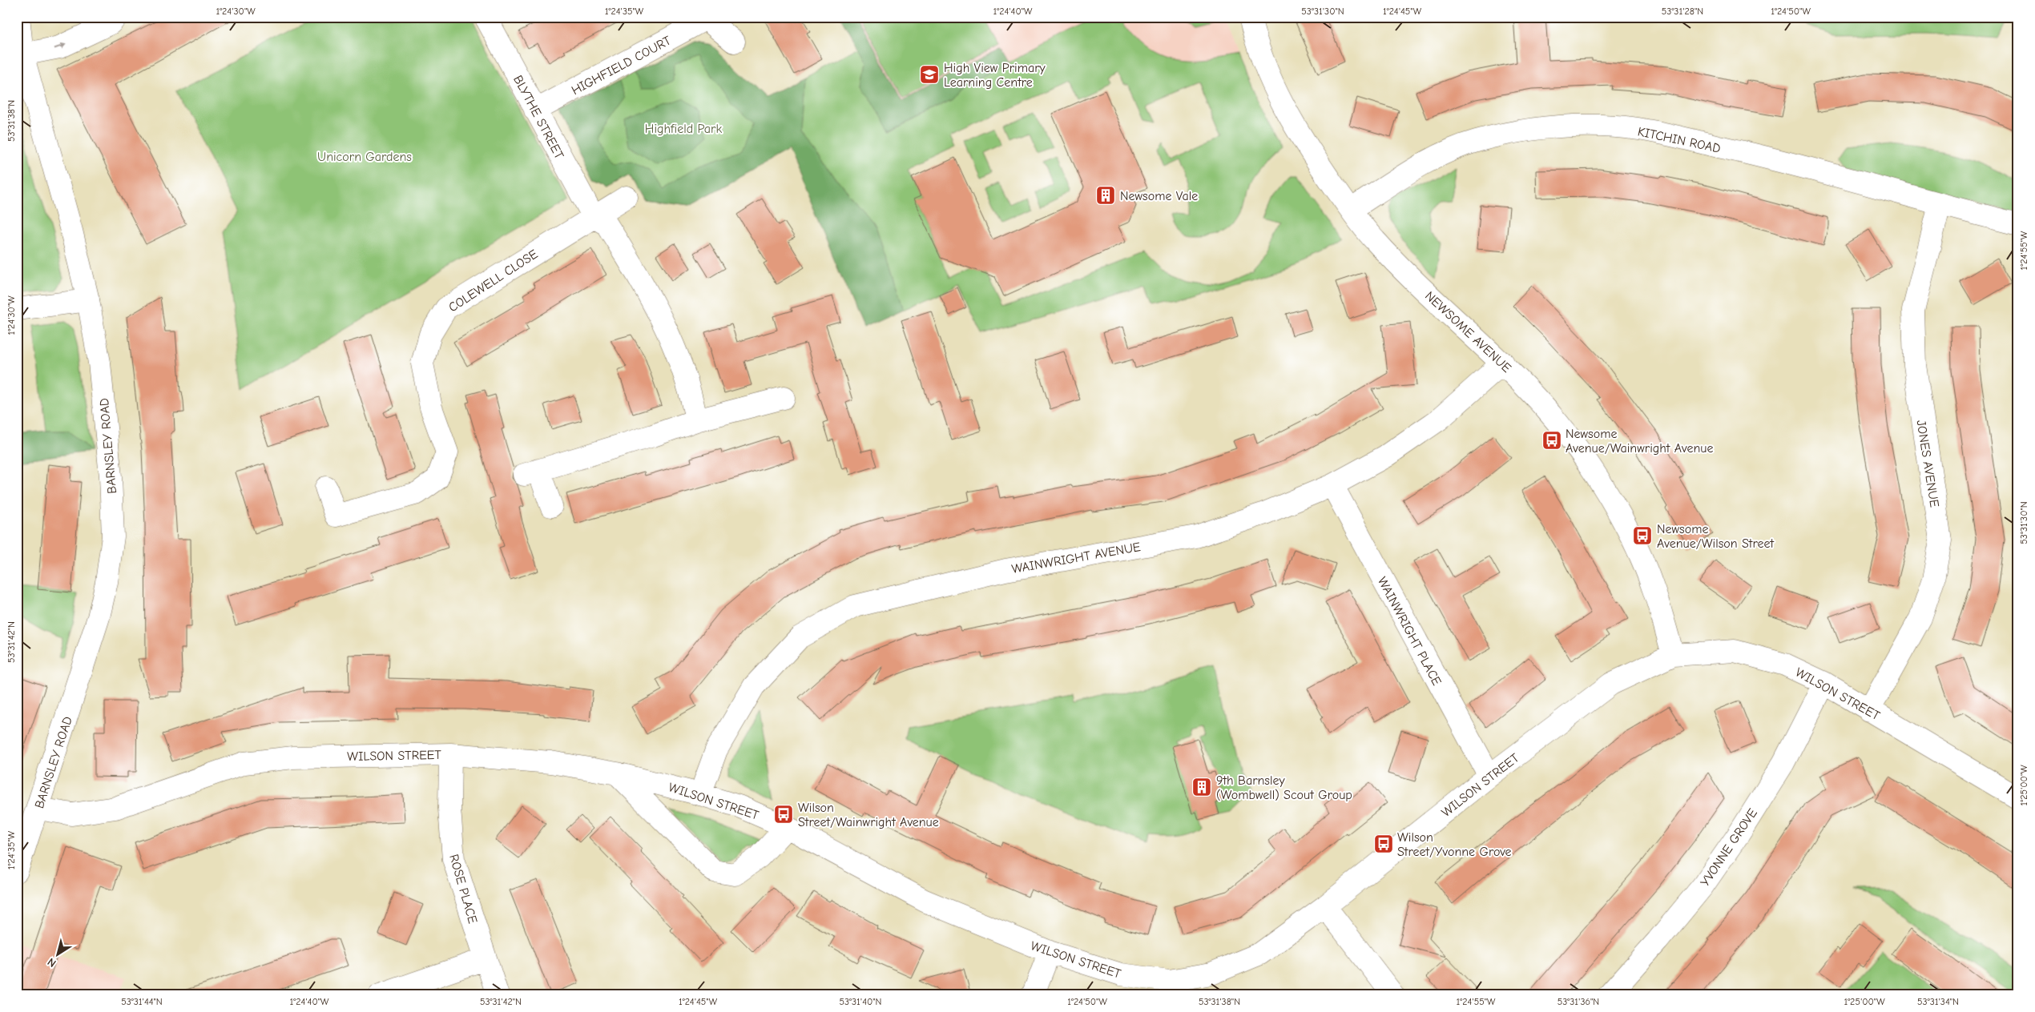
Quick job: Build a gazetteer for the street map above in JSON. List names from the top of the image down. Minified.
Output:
{"streets":{"street":["HIGHFIELD COURT","BLYTHE STREET","KITCHIN ROAD","COLEWELL CLOSE","NEWSOME AVENUE","BARNSLEY ROAD","JONES AVENUE","WAINWRIGHT AVENUE","WAINWRIGHT PLACE","WILSON STREET","YVONNE GROVE","ROSE PLACE"]},"crossings":[["HIGHFIELD COURT","BLYTHE STREET"],["BLYTHE STREET","COLEWELL CLOSE"],["KITCHIN ROAD","NEWSOME AVENUE"],["KITCHIN ROAD","JONES AVENUE"],["NEWSOME AVENUE","WAINWRIGHT AVENUE"],["NEWSOME AVENUE","WILSON STREET"],["BARNSLEY ROAD","WILSON STREET"],["JONES AVENUE","WILSON STREET"],["WAINWRIGHT AVENUE","WAINWRIGHT PLACE"],["WAINWRIGHT AVENUE","WILSON STREET"],["WAINWRIGHT PLACE","WILSON STREET"],["WILSON STREET","YVONNE GROVE"],["WILSON STREET","ROSE PLACE"]],"parks":["Highfield Park","Unicorn Gardens"],"places":{"school or university":["High View Primary Learning Centre"],"building":["Newsome Vale","9th Barnsley (Wombwell) Scout Group"],"bus stop":["Newsome Avenue/Wainwright Avenue","Newsome Avenue/Wilson Street","Wilson Street/Wainwright Avenue","Wilson Street/Yvonne Grove"]},"north":"bottom left","coordinates":["1°24'30\"W","1°24'35\"W","1°24'40\"W","53°31'30\"N","1°24'45\"W","53°31'28\"N","1°24'50\"W","53°31'38\"N","1°24'55\"W","53°31'42\"N","1°25'00\"W","53°31'44\"N","53°31'40\"N","53°31'36\"N","53°31'34\"N"]}
